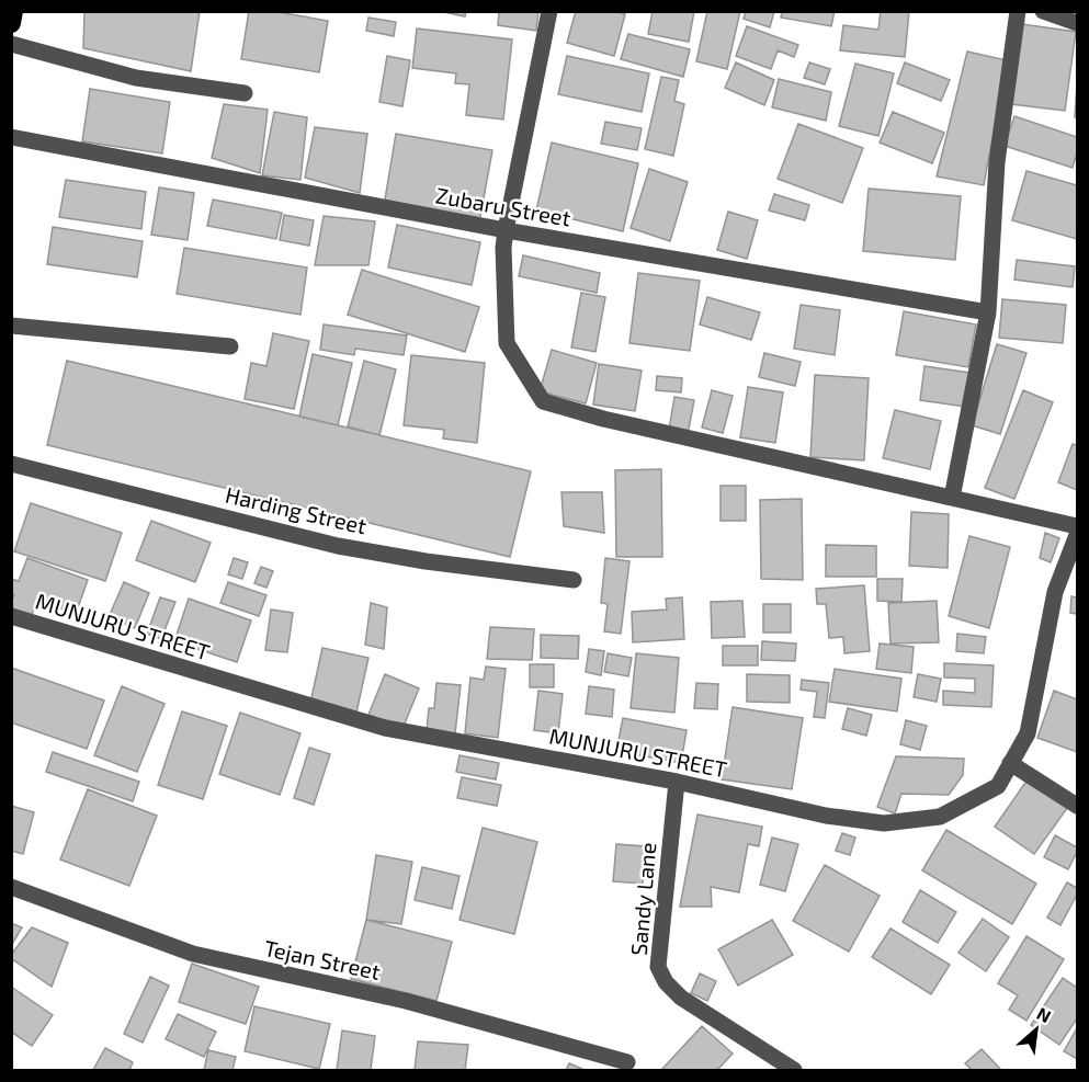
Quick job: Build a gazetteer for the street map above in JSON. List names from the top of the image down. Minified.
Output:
{"streets":{"street":["Zubaru Street","Harding Street","MUNJURU STREET","Sandy Lane","Tejan Street"]},"crossings":[["MUNJURU STREET","Sandy Lane"]],"north":"top right"}
